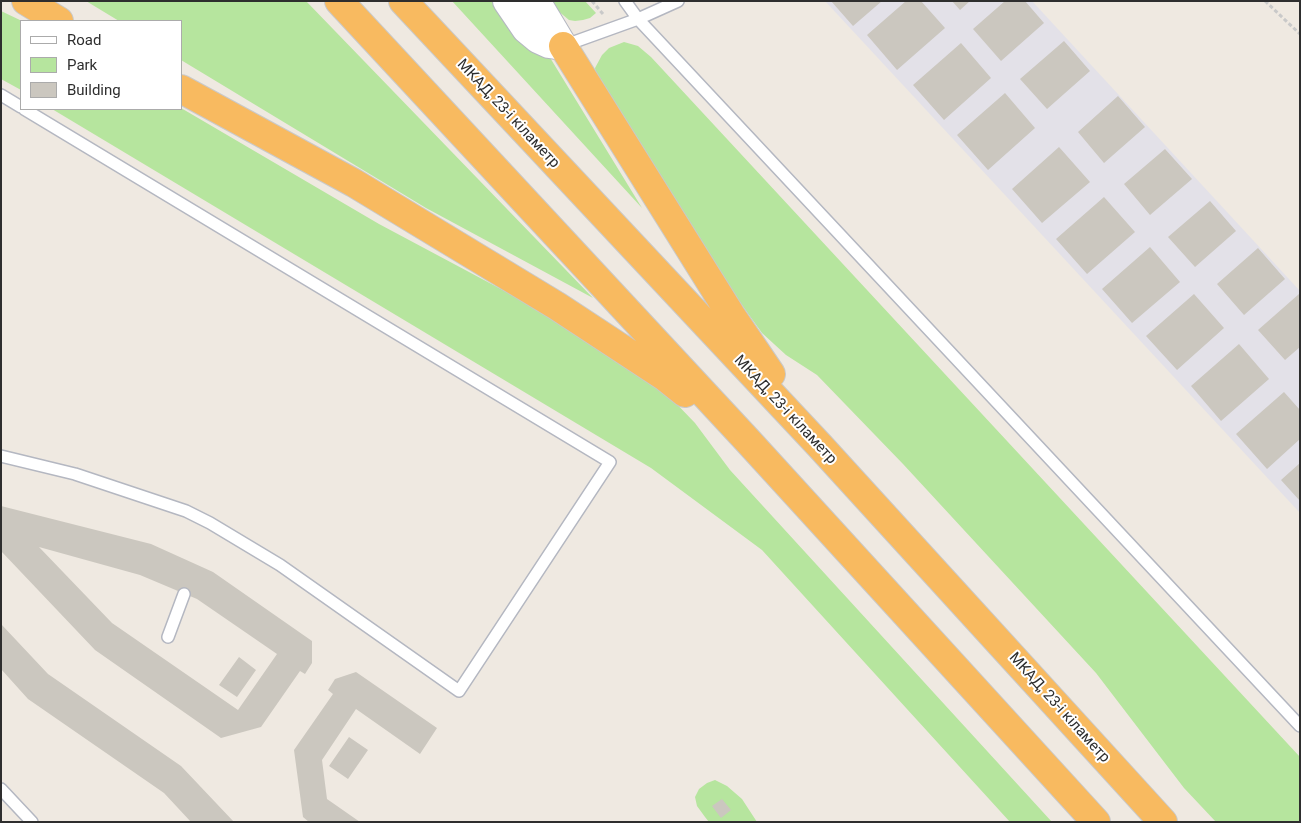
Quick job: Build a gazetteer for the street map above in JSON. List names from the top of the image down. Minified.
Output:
{"streets":{"highway":["МКАД, 23-і кіламетр"]},"legend":["Road","Park","Building"]}
